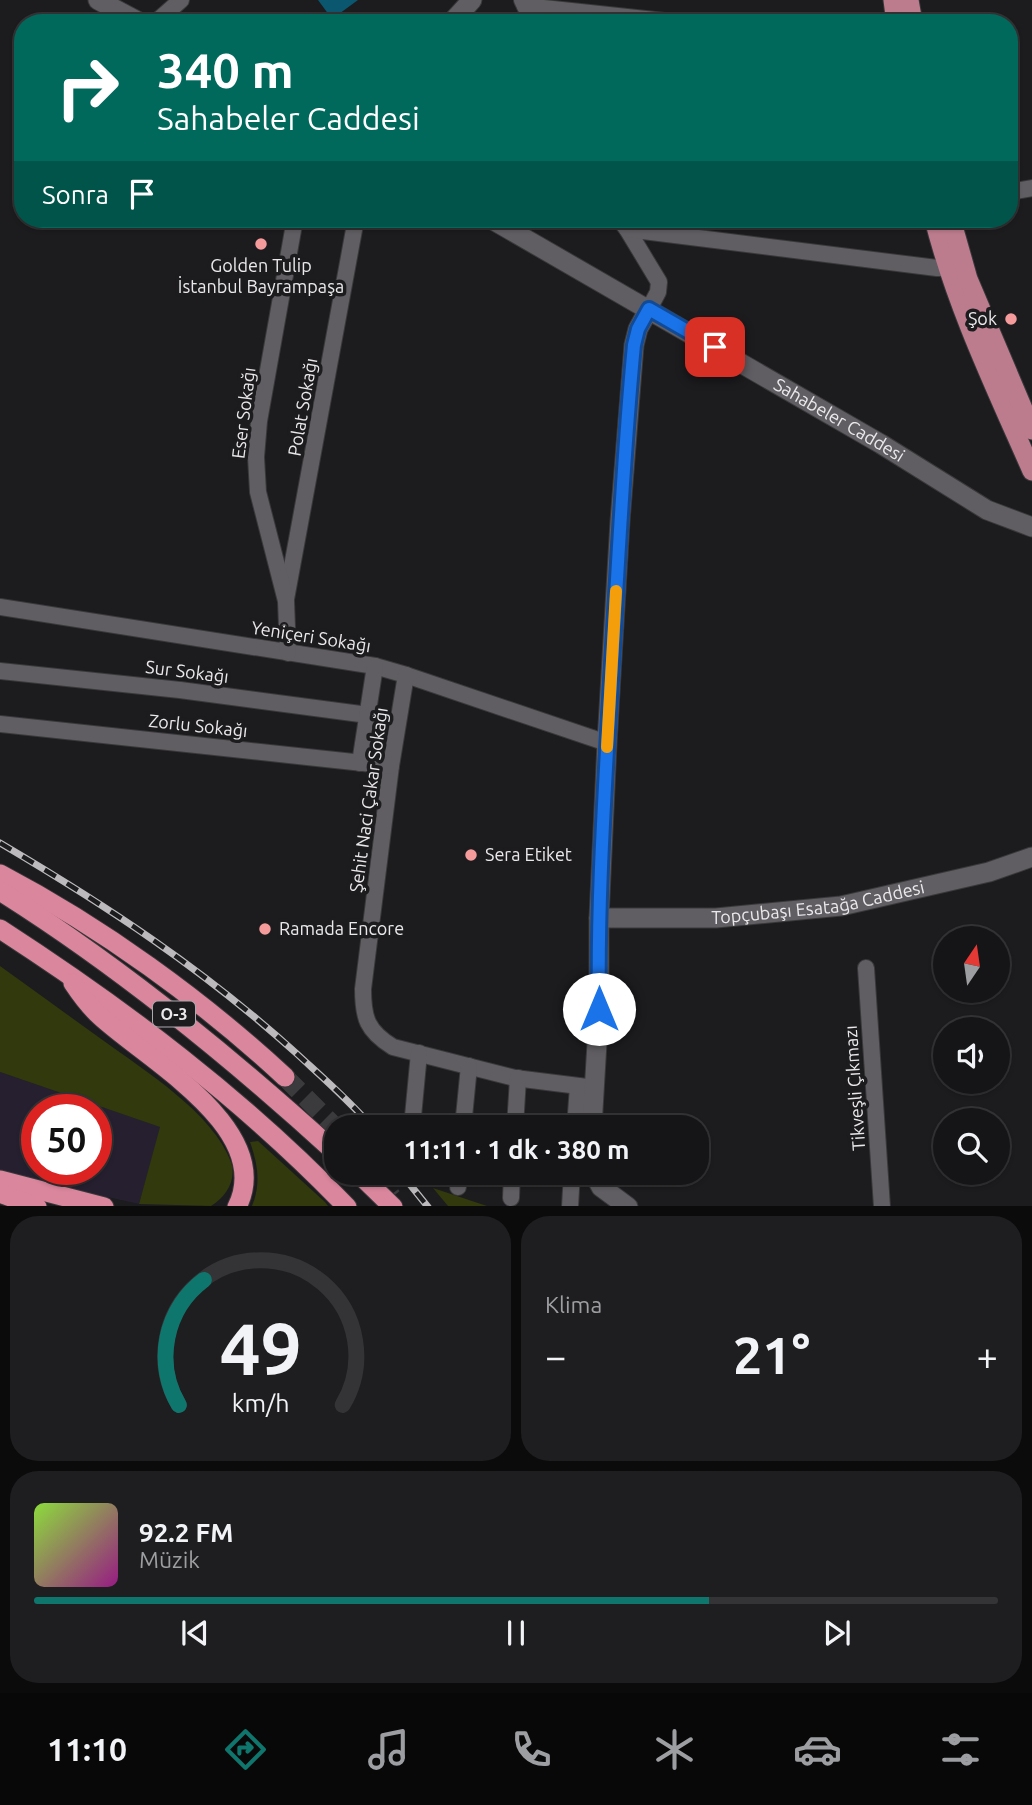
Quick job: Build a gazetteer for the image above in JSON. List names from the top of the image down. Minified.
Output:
{"streets":{"highway":["O-3"],"main road":["Sahabeler Caddesi","Topçubaşı Esatağa Caddesi"],"street":["Polat Sokağı","Eser Sokağı","Yeniçeri Sokağı","Sur Sokağı","Zorlu Sokağı","Şehit Naci Çakar Sokağı","Tikveşli Çıkmazı"]},"crossings":[["Polat Sokağı","Eser Sokağı"],["Eser Sokağı","Yeniçeri Sokağı"],["Yeniçeri Sokağı","Şehit Naci Çakar Sokağı"],["Zorlu Sokağı","Şehit Naci Çakar Sokağı"]],"places":["Golden Tulip İstanbul Bayrampaşa","Şok","Sera Etiket","Ramada Encore"],"north":"top","page":{"turn":["340 m","Sahabeler Caddesi"],"then":"Sonra","limit":"50","trip":"11:11 · 1 dk · 380 m","tile":"Klima","heat":["−","21°","+"],"song":["92.2 FM","Müzik"],"tabs":"11:10","gauge":["49","km/h"]}}
